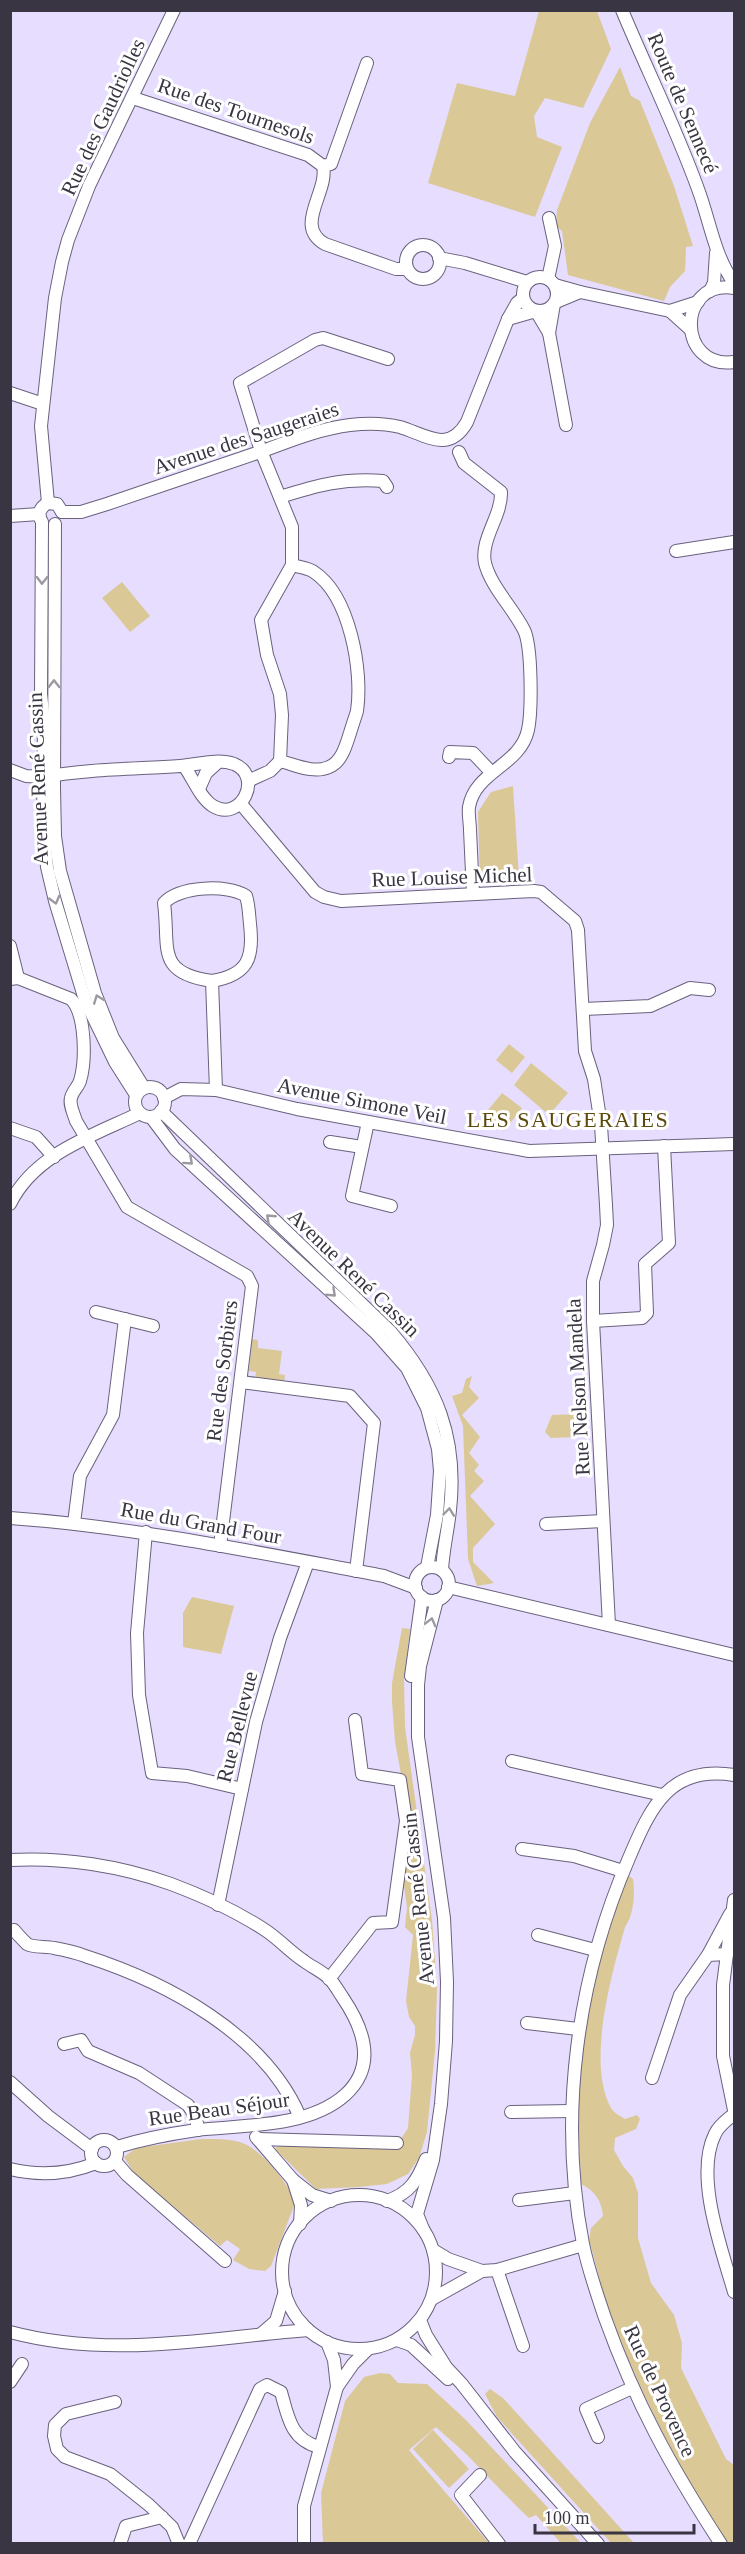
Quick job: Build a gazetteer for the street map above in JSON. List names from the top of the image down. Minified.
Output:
{"streets":{"street":["Route de Sennecé","Rue des Tournesols","Rue des Gaudriolles","Avenue des Saugeraies","Avenue René Cassin","Rue Louise Michel","Avenue Simone Veil","Rue des Sorbiers","Rue Nelson Mandela","Rue du Grand Four","Rue Bellevue","Rue Beau Séjour","Rue de Provence"]},"crossings":[["Rue des Tournesols","Rue des Gaudriolles"],["Avenue des Saugeraies","Avenue René Cassin"],["Avenue René Cassin","Rue du Grand Four"],["Rue Louise Michel","Avenue Simone Veil"],["Rue Louise Michel","Rue Nelson Mandela"],["Avenue Simone Veil","Rue Nelson Mandela"],["Rue des Sorbiers","Rue du Grand Four"],["Rue du Grand Four","Rue Bellevue"],["Rue Bellevue","Rue Beau Séjour"]],"districts":["LES SAUGERAIES"],"scale_bar":"100 m"}
